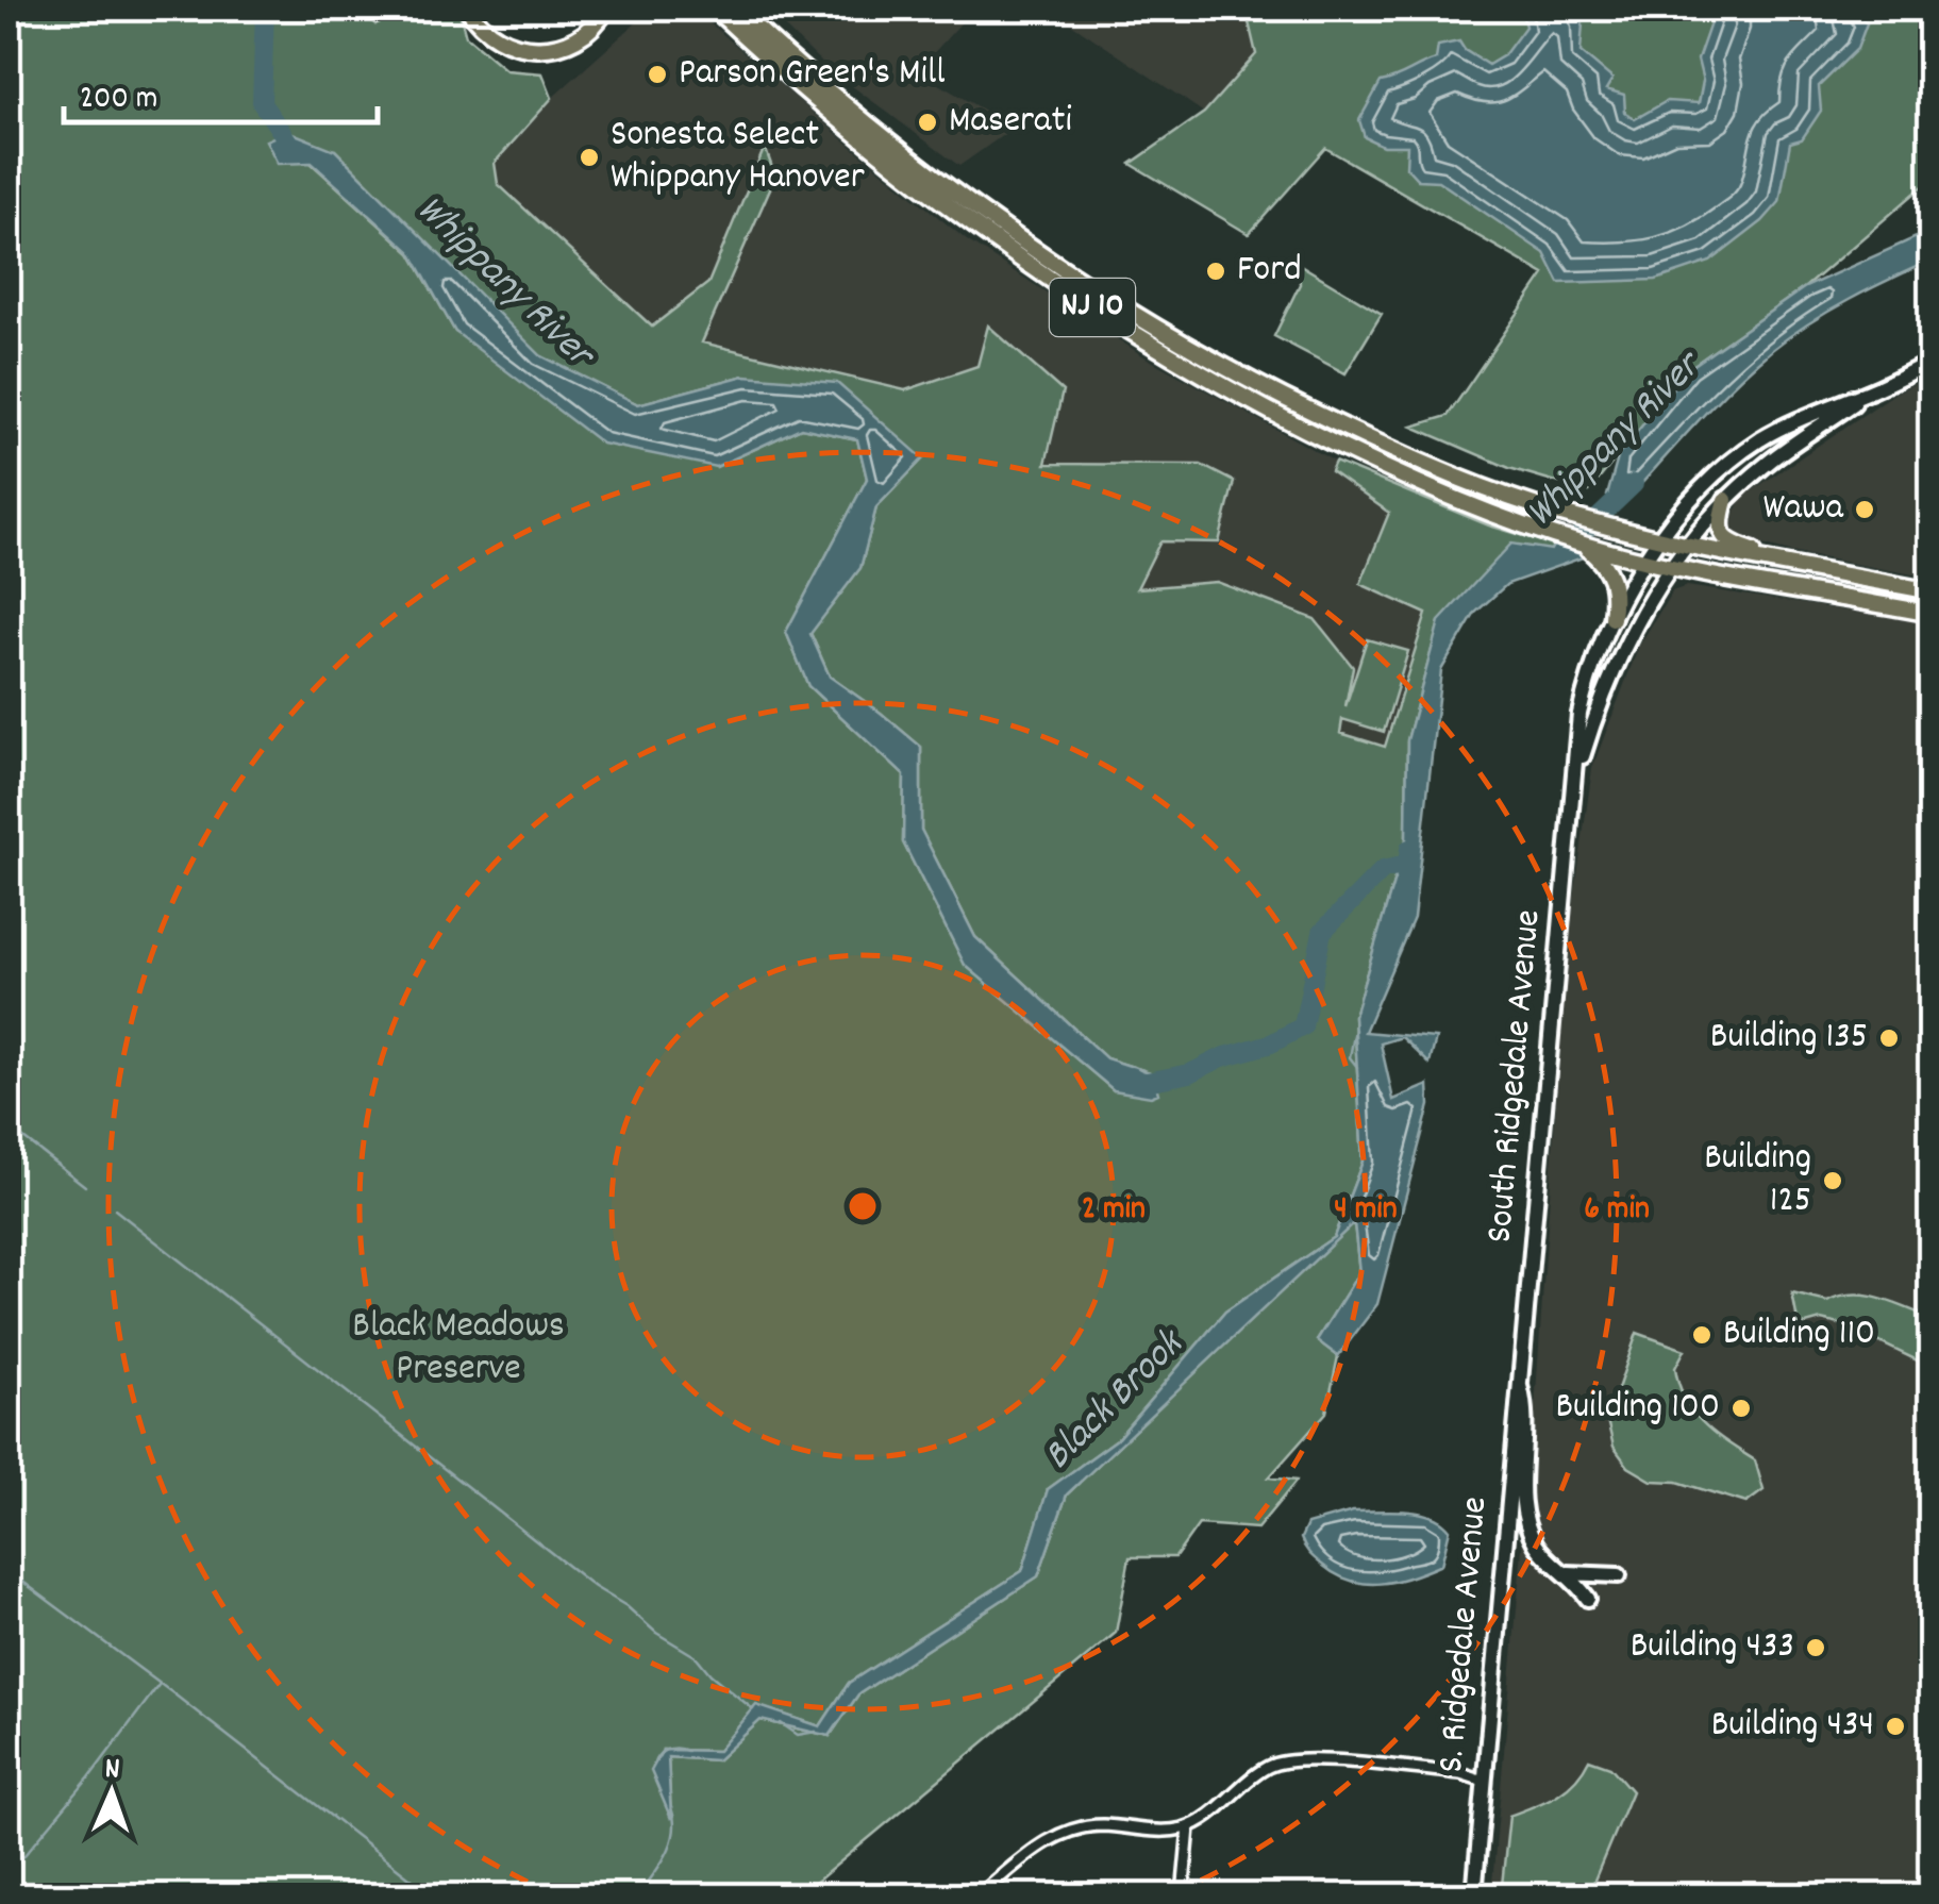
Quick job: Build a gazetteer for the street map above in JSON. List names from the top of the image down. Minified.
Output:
{"streets":{"main road":["NJ 10","South Ridgedale Avenue","S. Ridgedale Avenue"]},"crossings":[["NJ 10","South Ridgedale Avenue"],["South Ridgedale Avenue","S. Ridgedale Avenue"]],"water":["Whippany River","Black Brook"],"parks":["Black Meadows Preserve"],"places":["Parson Green's Mill","Maserati","Sonesta Select Whippany Hanover","Ford","Wawa","Building 135","Building 125","Building 110","Building 100","Building 433","Building 434"],"scale_bar":"200 m","north":"top","rings":["2 min","4 min","6 min"]}
